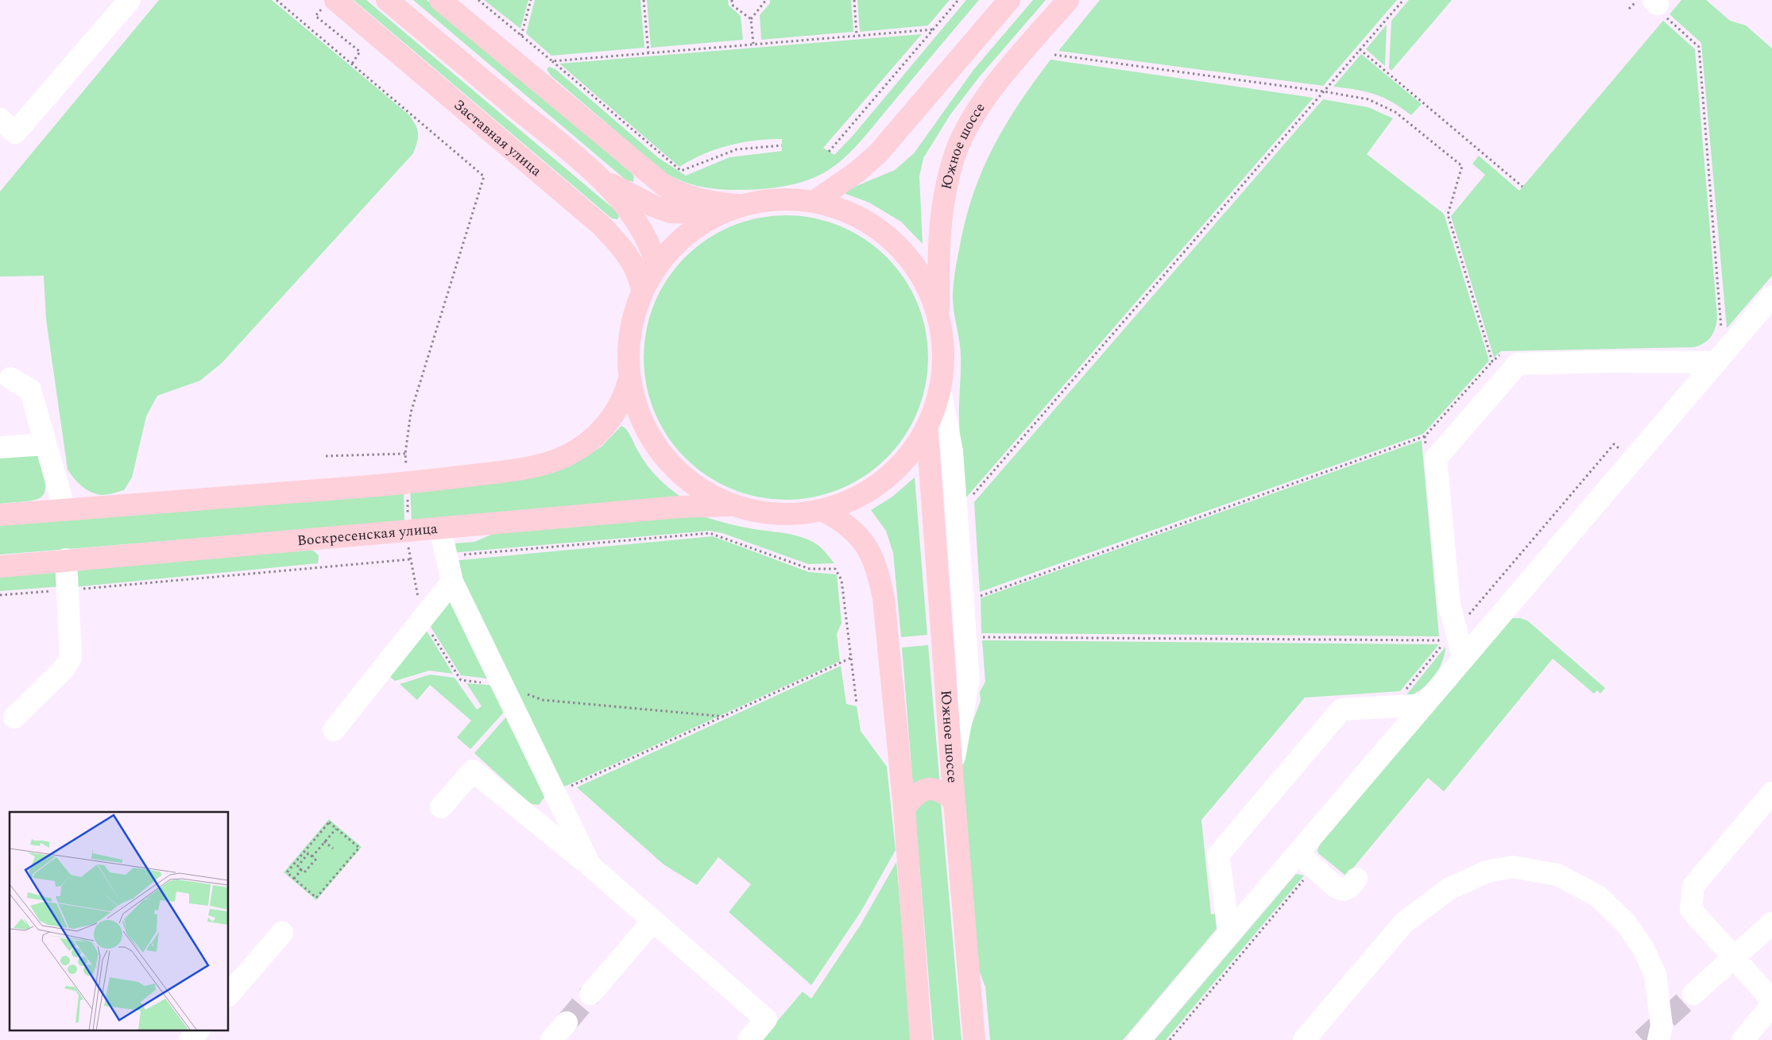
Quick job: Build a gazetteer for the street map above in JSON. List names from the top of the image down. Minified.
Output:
{"streets":{"main road":["Заставная улица","Южное шоссе","Воскресенская улица"]}}
